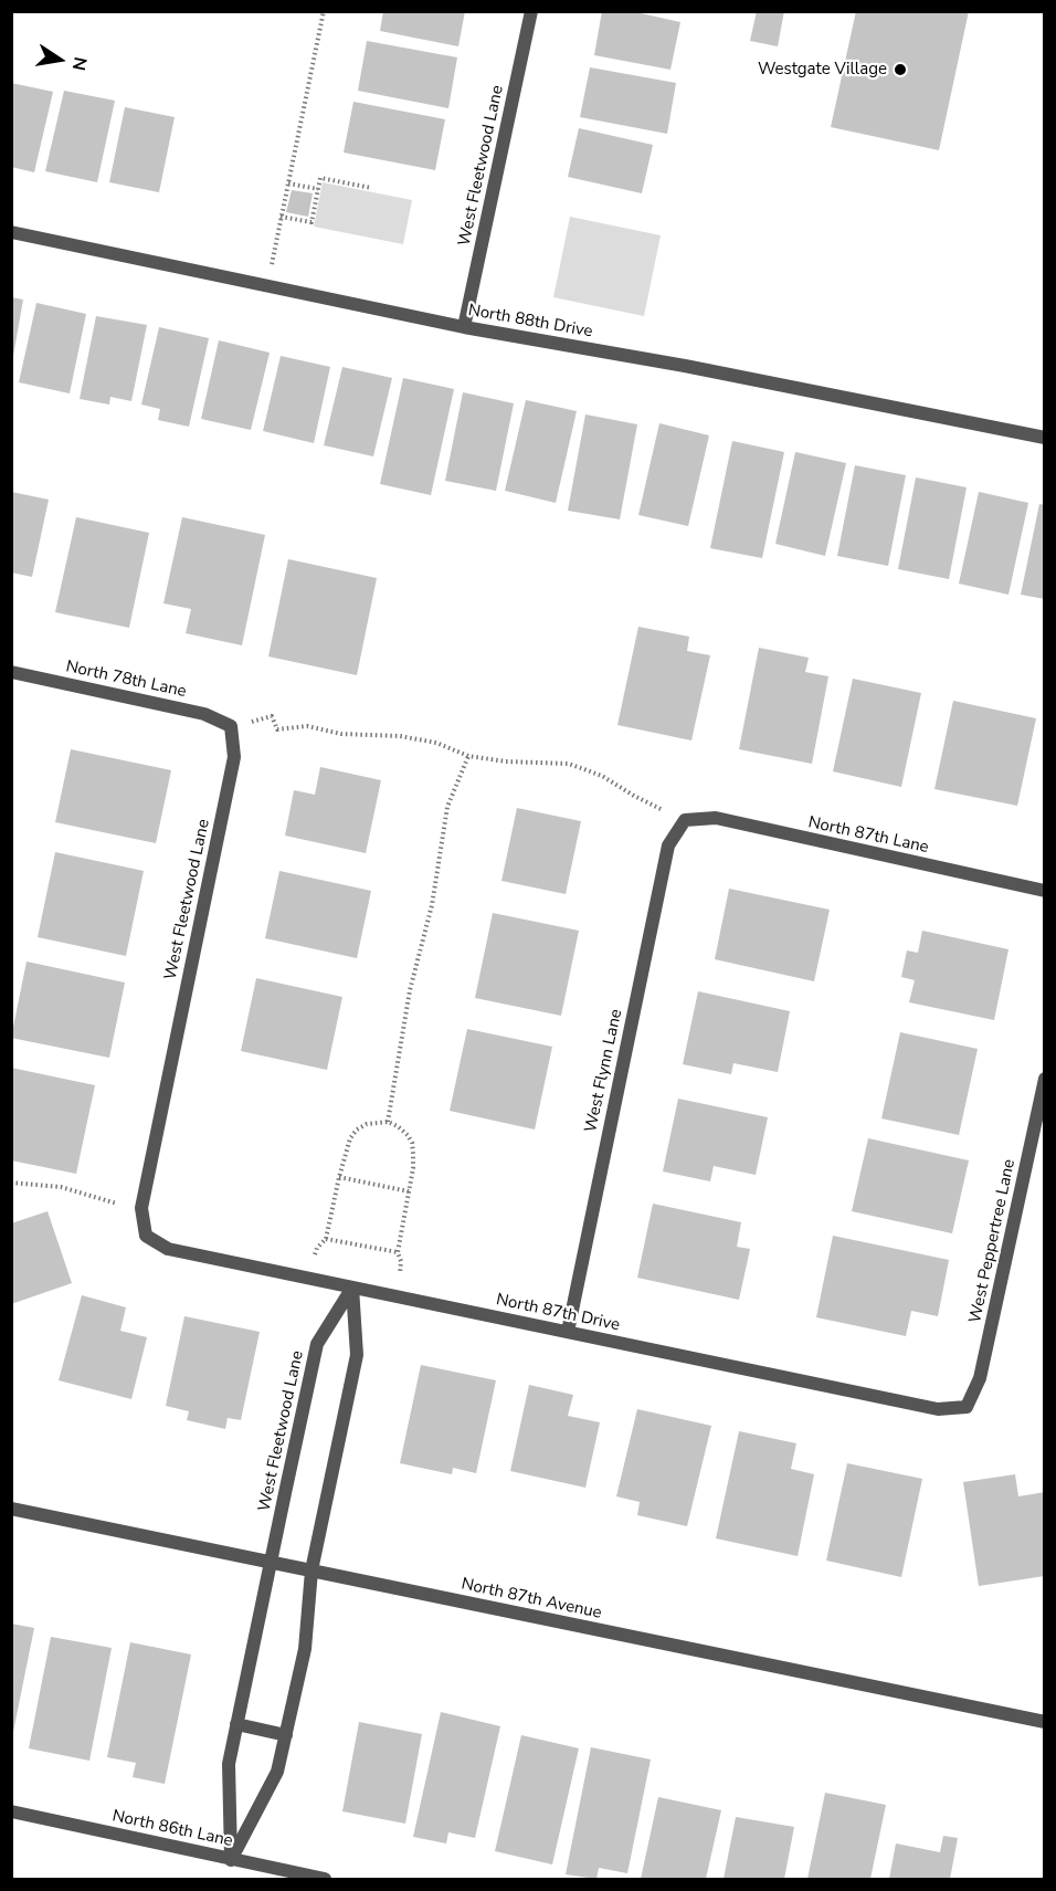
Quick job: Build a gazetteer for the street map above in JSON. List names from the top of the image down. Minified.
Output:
{"streets":{"street":["West Fleetwood Lane","North 88th Drive","North 78th Lane","North 87th Lane","West Flynn Lane","West Peppertree Lane","North 87th Drive","North 87th Avenue","North 86th Lane"]},"crossings":[["West Fleetwood Lane","North 88th Drive"],["West Fleetwood Lane","North 78th Lane"],["West Fleetwood Lane","North 87th Drive"],["West Fleetwood Lane","North 87th Avenue"],["West Fleetwood Lane","North 86th Lane"],["North 87th Lane","West Flynn Lane"],["West Flynn Lane","North 87th Drive"],["West Peppertree Lane","North 87th Drive"]],"places":["Westgate Village"],"north":"right"}
